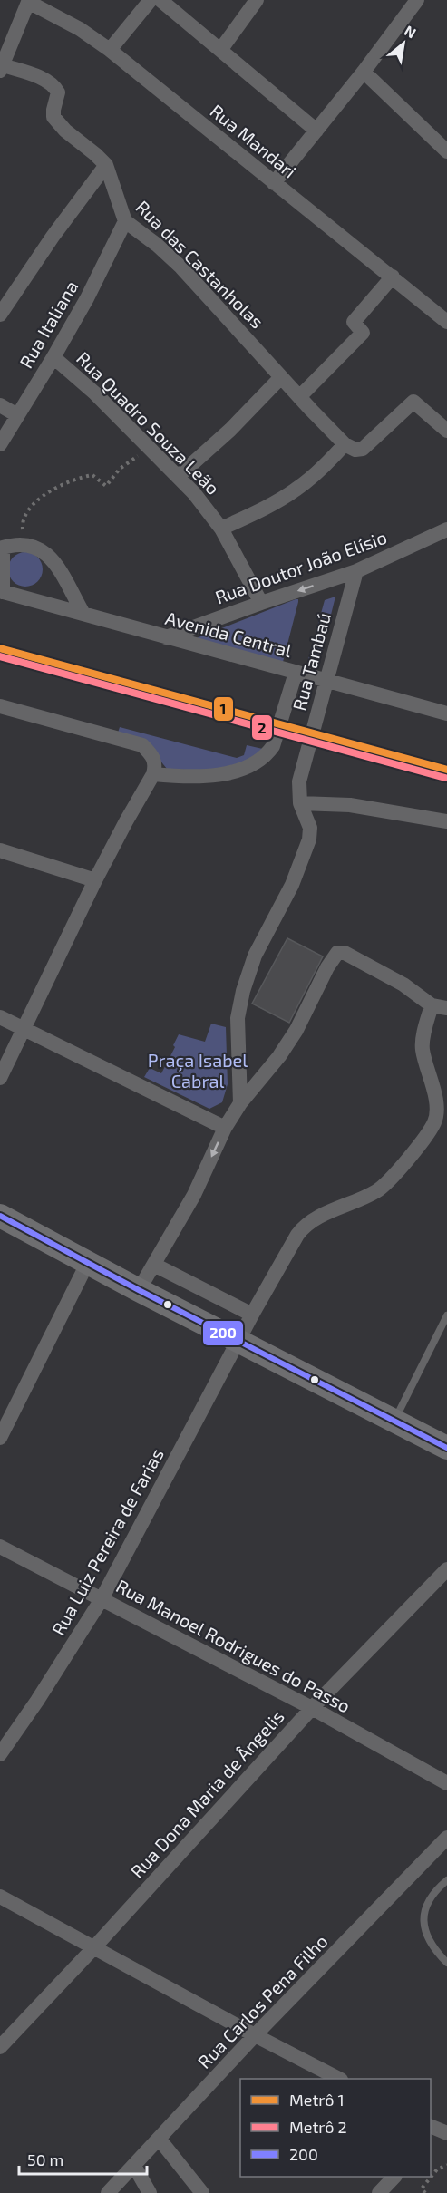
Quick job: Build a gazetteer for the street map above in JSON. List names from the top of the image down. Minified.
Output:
{"streets":{"street":["Rua Mandari","Rua das Castanholas","Rua Italiana","Rua Quadro Souza Leão","Rua Doutor João Elísio","Avenida Central","Rua Tambaú","Rua Luiz Pereira de Farias","Rua Manoel Rodrigues do Passo","Rua Dona Maria de Ângelis","Rua Carlos Pena Filho"]},"crossings":[["Rua das Castanholas","Rua Italiana"],["Rua Italiana","Rua Quadro Souza Leão"],["Rua Quadro Souza Leão","Rua Doutor João Elísio"],["Rua Doutor João Elísio","Avenida Central"],["Rua Doutor João Elísio","Rua Tambaú"],["Avenida Central","Rua Tambaú"],["Rua Luiz Pereira de Farias","Rua Manoel Rodrigues do Passo"],["Rua Manoel Rodrigues do Passo","Rua Dona Maria de Ângelis"]],"parks":["Praça Isabel Cabral"],"lines":["metro line 1","metro line 2","transit line 200"],"legend":["Metrô 1","Metrô 2","200"],"scale_bar":"50 m","north":"top right"}
